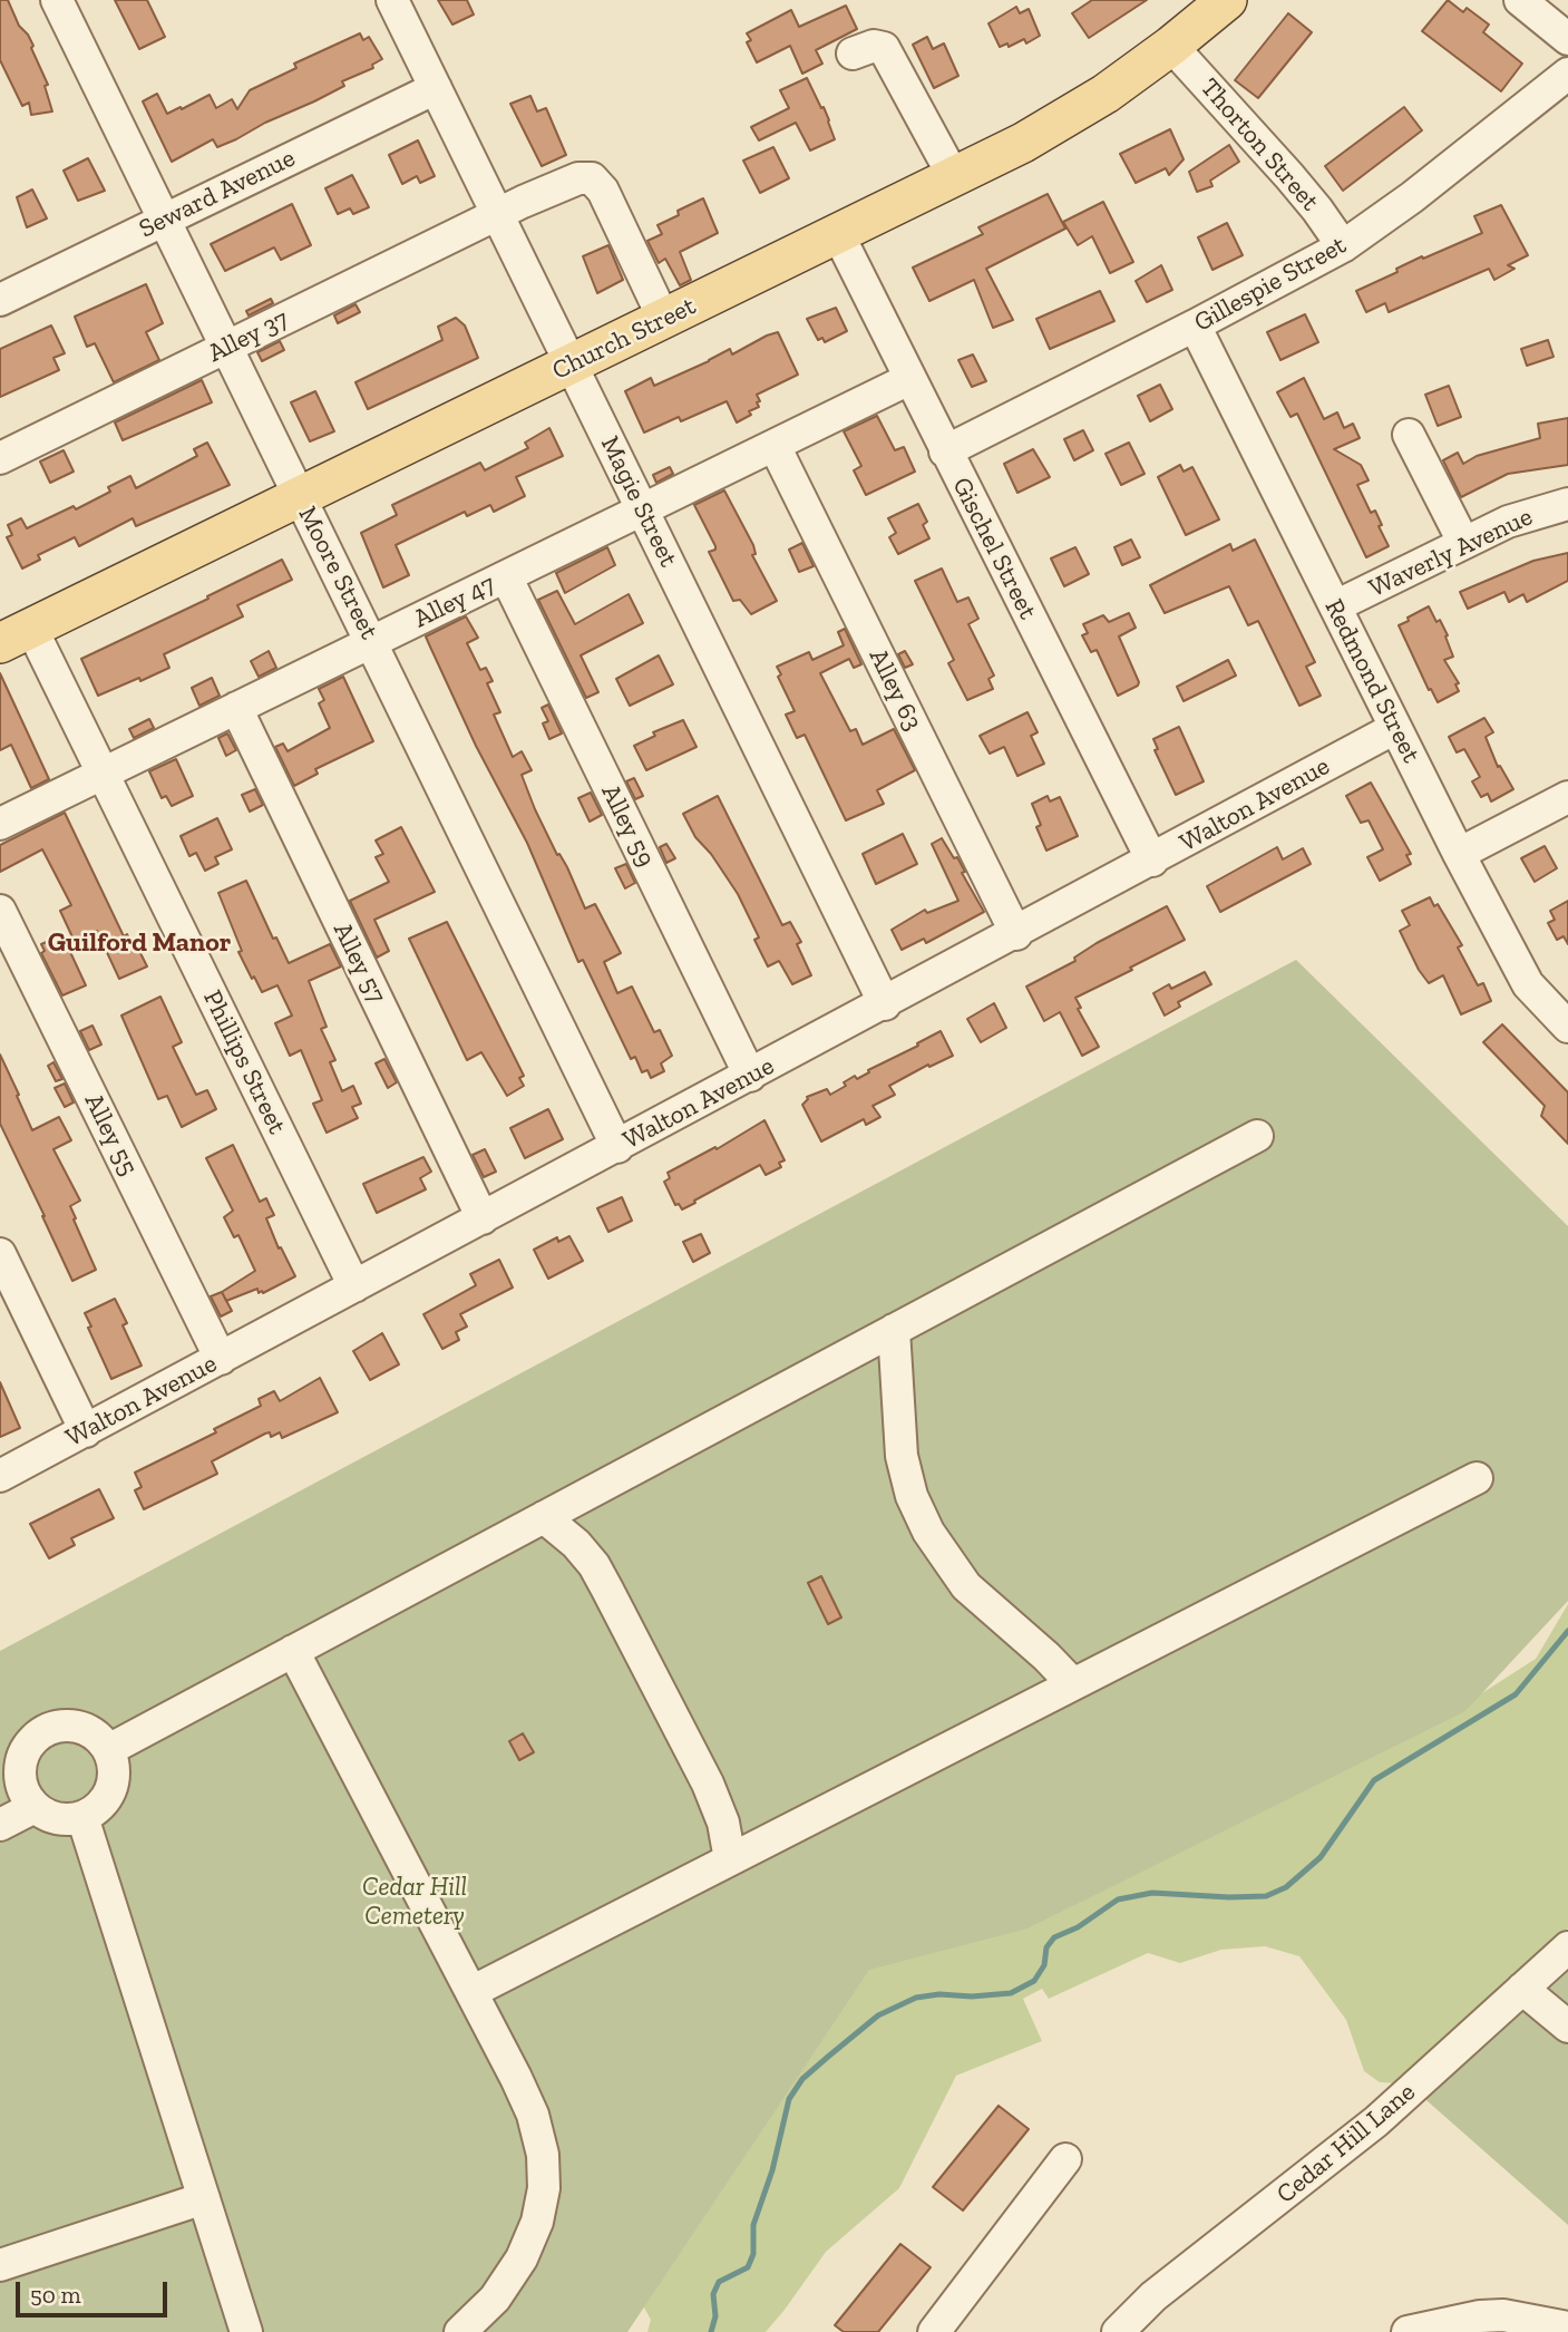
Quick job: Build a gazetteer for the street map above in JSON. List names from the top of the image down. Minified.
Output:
{"streets":{"main road":["Church Street"],"street":["Thorton Street","Seward Avenue","Gillespie Street","Alley 37","Magie Street","Gischel Street","Waverly Avenue","Moore Street","Alley 47","Redmond Street","Alley 63","Walton Avenue","Alley 59","Alley 57","Phillips Street","Alley 55","Cedar Hill Lane"]},"crossings":[["Thorton Street","Gillespie Street"],["Thorton Street","Church Street"],["Seward Avenue","Magie Street"],["Seward Avenue","Moore Street"],["Gillespie Street","Gischel Street"],["Gillespie Street","Redmond Street"],["Alley 37","Church Street"],["Alley 37","Magie Street"],["Alley 37","Moore Street"],["Church Street","Magie Street"],["Church Street","Gischel Street"],["Church Street","Moore Street"],["Church Street","Phillips Street"],["Magie Street","Alley 47"],["Magie Street","Walton Avenue"],["Gischel Street","Alley 47"],["Gischel Street","Walton Avenue"],["Waverly Avenue","Redmond Street"],["Moore Street","Alley 47"],["Moore Street","Walton Avenue"],["Alley 47","Alley 63"],["Alley 47","Alley 59"],["Alley 47","Alley 57"],["Alley 47","Phillips Street"],["Redmond Street","Walton Avenue"],["Alley 63","Walton Avenue"],["Walton Avenue","Alley 59"],["Walton Avenue","Alley 57"],["Walton Avenue","Phillips Street"],["Walton Avenue","Alley 55"]],"districts":["Guilford Manor"],"parks":["Cedar Hill Cemetery"],"scale_bar":"50 m"}
